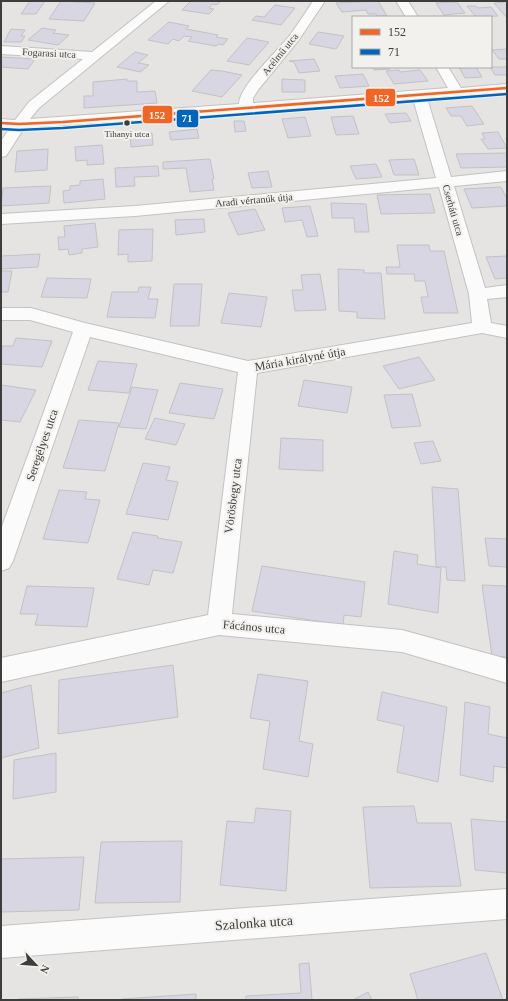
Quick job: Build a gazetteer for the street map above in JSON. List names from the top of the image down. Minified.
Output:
{"streets":{"street":["Fogarasi utca","Acélmű utca","Aradi vértanúk útja","Cserháti utca","Mária királyné útja","Seregélyes utca","Vörösbegy utca","Fácános utca","Szalonka utca"]},"crossings":[["Aradi vértanúk útja","Cserháti utca"],["Cserháti utca","Mária királyné útja"],["Mária királyné útja","Seregélyes utca"],["Mária királyné útja","Vörösbegy utca"],["Vörösbegy utca","Fácános utca"]],"places":["Tihanyi utca"],"lines":["transit line 152","transit line 71"],"legend":["152","71"],"north":"bottom right"}
